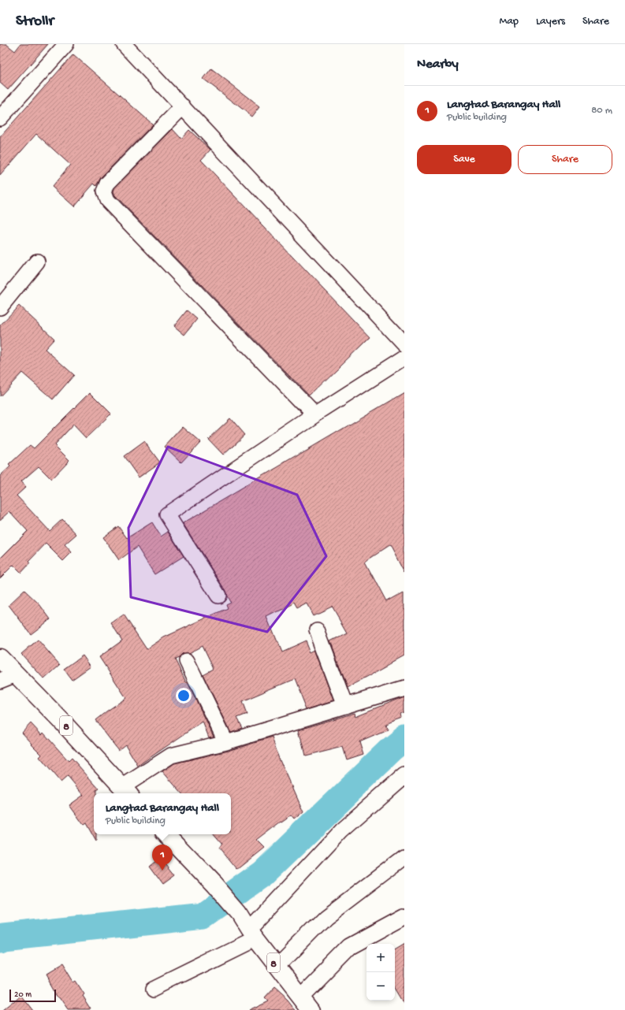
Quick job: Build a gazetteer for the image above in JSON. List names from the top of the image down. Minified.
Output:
{"streets":{"highway":["8"]},"scale_bar":"20 m","page":{"header":"Strollr","nav":["Map","Layers","Share"],"heading":"Nearby","list":[{"mark":"1","name":"Langtad Barangay Hall","note":"Public building","value":"80 m"}],"buttons":["Save","Share"],"popup":["Langtad Barangay Hall","Public building"],"pins":"1","map_buttons":["+","−"],"scale":"20 m"}}
